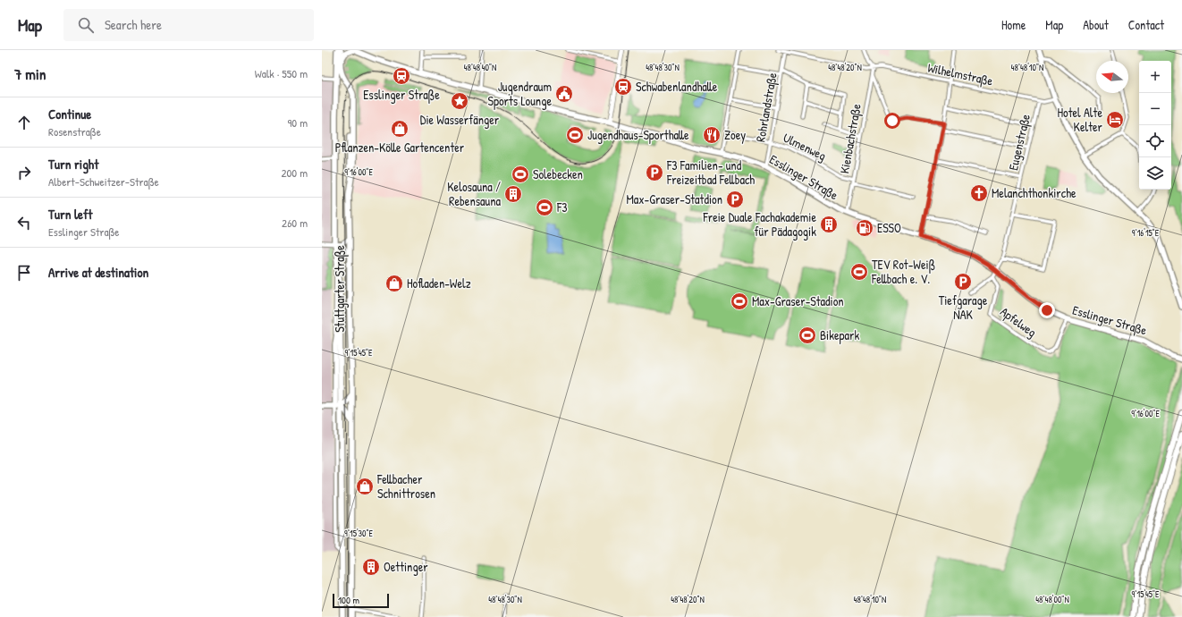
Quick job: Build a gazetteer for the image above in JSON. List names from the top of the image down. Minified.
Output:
{"streets":{"main road":["Esslinger Straße","Stuttgarter Straße"],"street":["Wilhelmstraße","Rohrlandstraße","Kienbachstraße","Eugenstraße","Ulmenweg","Apfelweg"]},"crossings":[["Wilhelmstraße","Rohrlandstraße"],["Wilhelmstraße","Kienbachstraße"],["Wilhelmstraße","Eugenstraße"],["Rohrlandstraße","Ulmenweg"],["Rohrlandstraße","Esslinger Straße"],["Kienbachstraße","Ulmenweg"],["Kienbachstraße","Esslinger Straße"],["Eugenstraße","Esslinger Straße"],["Esslinger Straße","Apfelweg"]],"places":{"station":["Esslinger Straße","Schwabenlandhalle"],"public building":["Jugendraum Sports Lounge"],"place":["Die Wasserfänger"],"hotel":["Hotel Alte Kelter"],"shop":["Pflanzen-Kölle Gartencenter","Hofladen-Welz","Fellbacher Schnittrosen"],"sports":["Jugendhaus-Sporthalle","Solebecken","F3","TEV Rot-Weiß Fellbach e. V.","Max-Graser-Stadion","Bikepark"],"restaurant":["Zoey"],"parking":["F3 Familien- und Freizeitbad Fellbach","Max-Graser-Statdion","Tiefgarage NAK"],"church":["Melanchthonkirche"],"building":["Kelosauna / Rebensauna","Freie Duale Fachakademie für Pädagogik","Oettinger"],"fuel station":["ESSO"]},"scale_bar":"100 m","north":"left","page":{"header":"Map","search":"Search here","nav":["Home","Map","About","Contact"],"heading":["7 min","Walk · 550 m"],"map_buttons":["+","−"],"list":[["Continue","Rosenstraße","90 m"],["Turn right","Albert-Schweitzer-Straße","200 m"],["Turn left","Esslinger Straße","260 m"],"Arrive at destination"],"scale":"100 m"},"coordinates":["48°48'40\"N","48°48'30\"N","48°48'20\"N","48°48'10\"N","9°16'00\"E","9°16'15\"E","9°15'45\"E","9°15'30\"E","48°48'00\"N"]}
